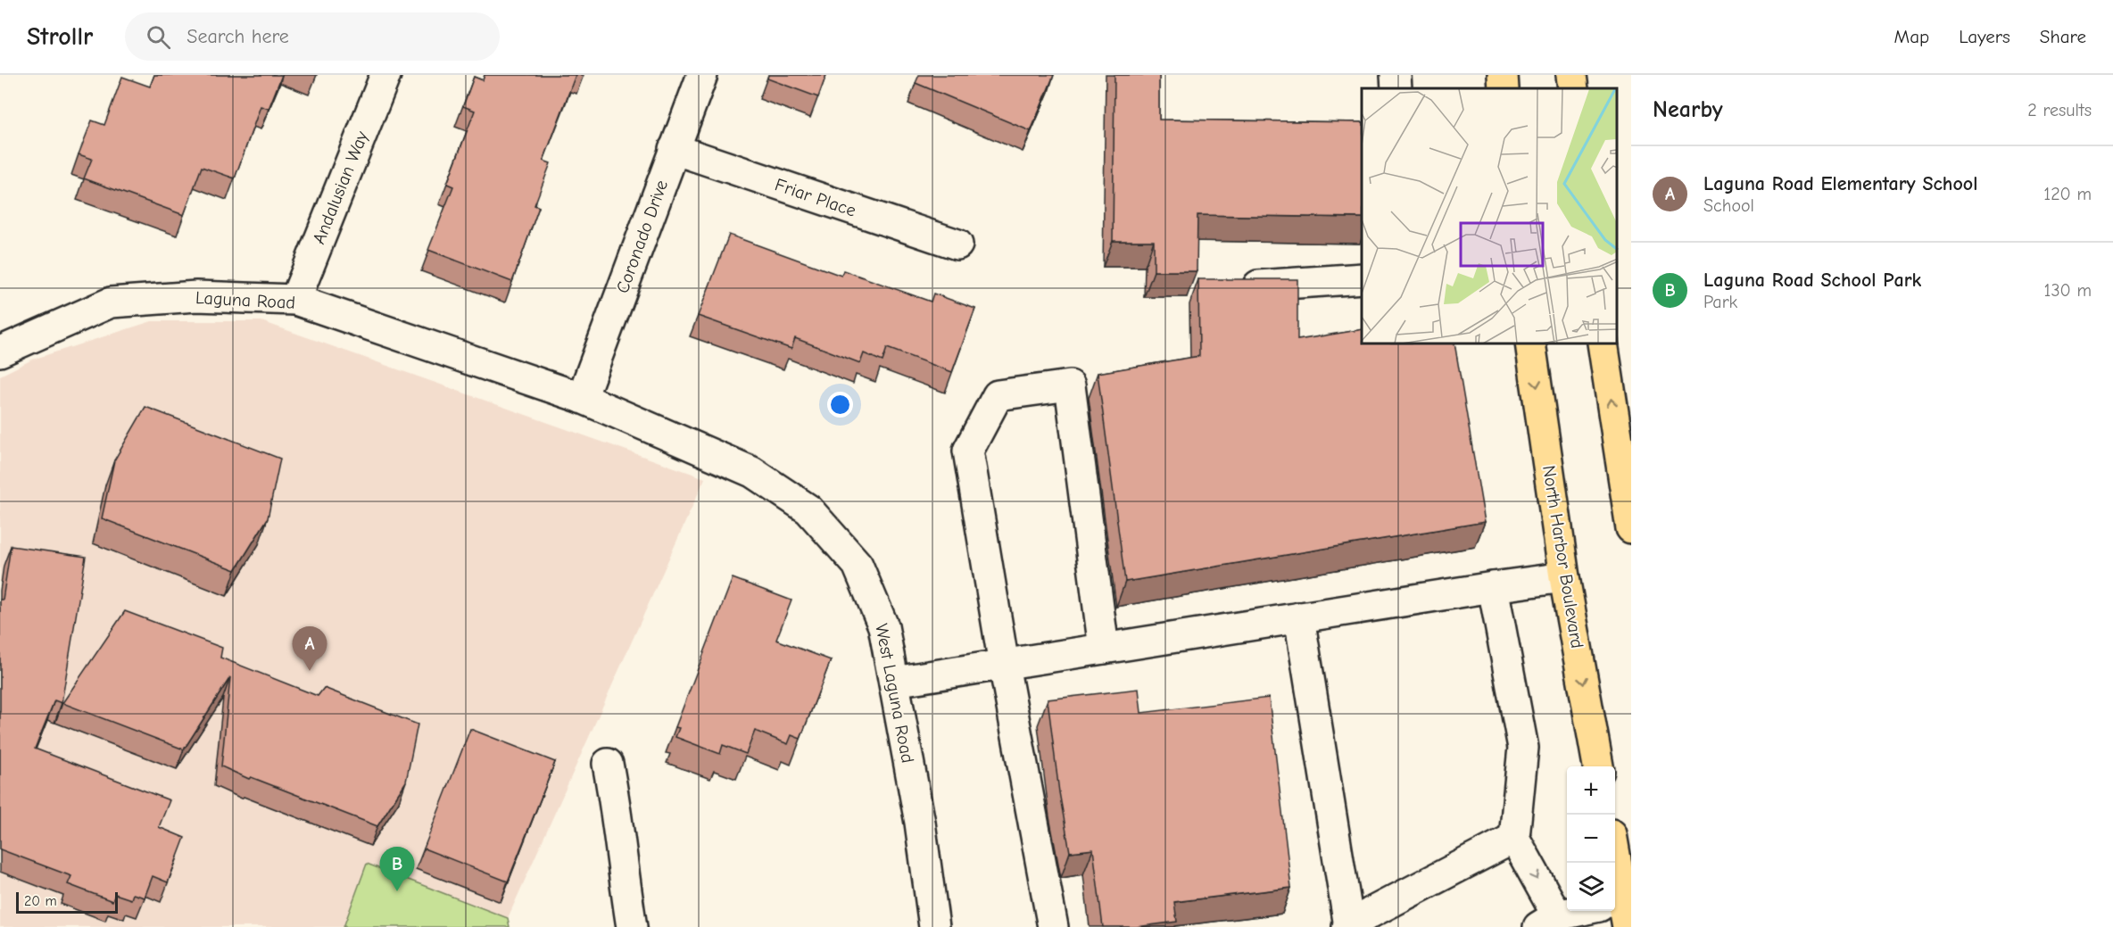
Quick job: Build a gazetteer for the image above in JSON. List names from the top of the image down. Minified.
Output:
{"streets":{"main road":["North Harbor Boulevard"],"street":["Andalusian Way","Friar Place","Coronado Drive","Laguna Road","West Laguna Road"]},"crossings":[["Andalusian Way","Laguna Road"],["Friar Place","Coronado Drive"],["Coronado Drive","Laguna Road"],["Coronado Drive","West Laguna Road"],["Laguna Road","West Laguna Road"]],"scale_bar":"20 m","page":{"header":"Strollr","search":"Search here","nav":["Map","Layers","Share"],"heading":["Nearby","2 results"],"list":[{"mark":"A","name":"Laguna Road Elementary School","note":"School","value":"120 m"},{"mark":"B","name":"Laguna Road School Park","note":"Park","value":"130 m"}],"pins":["A","B"],"map_buttons":["+","−"],"scale":"20 m"}}
